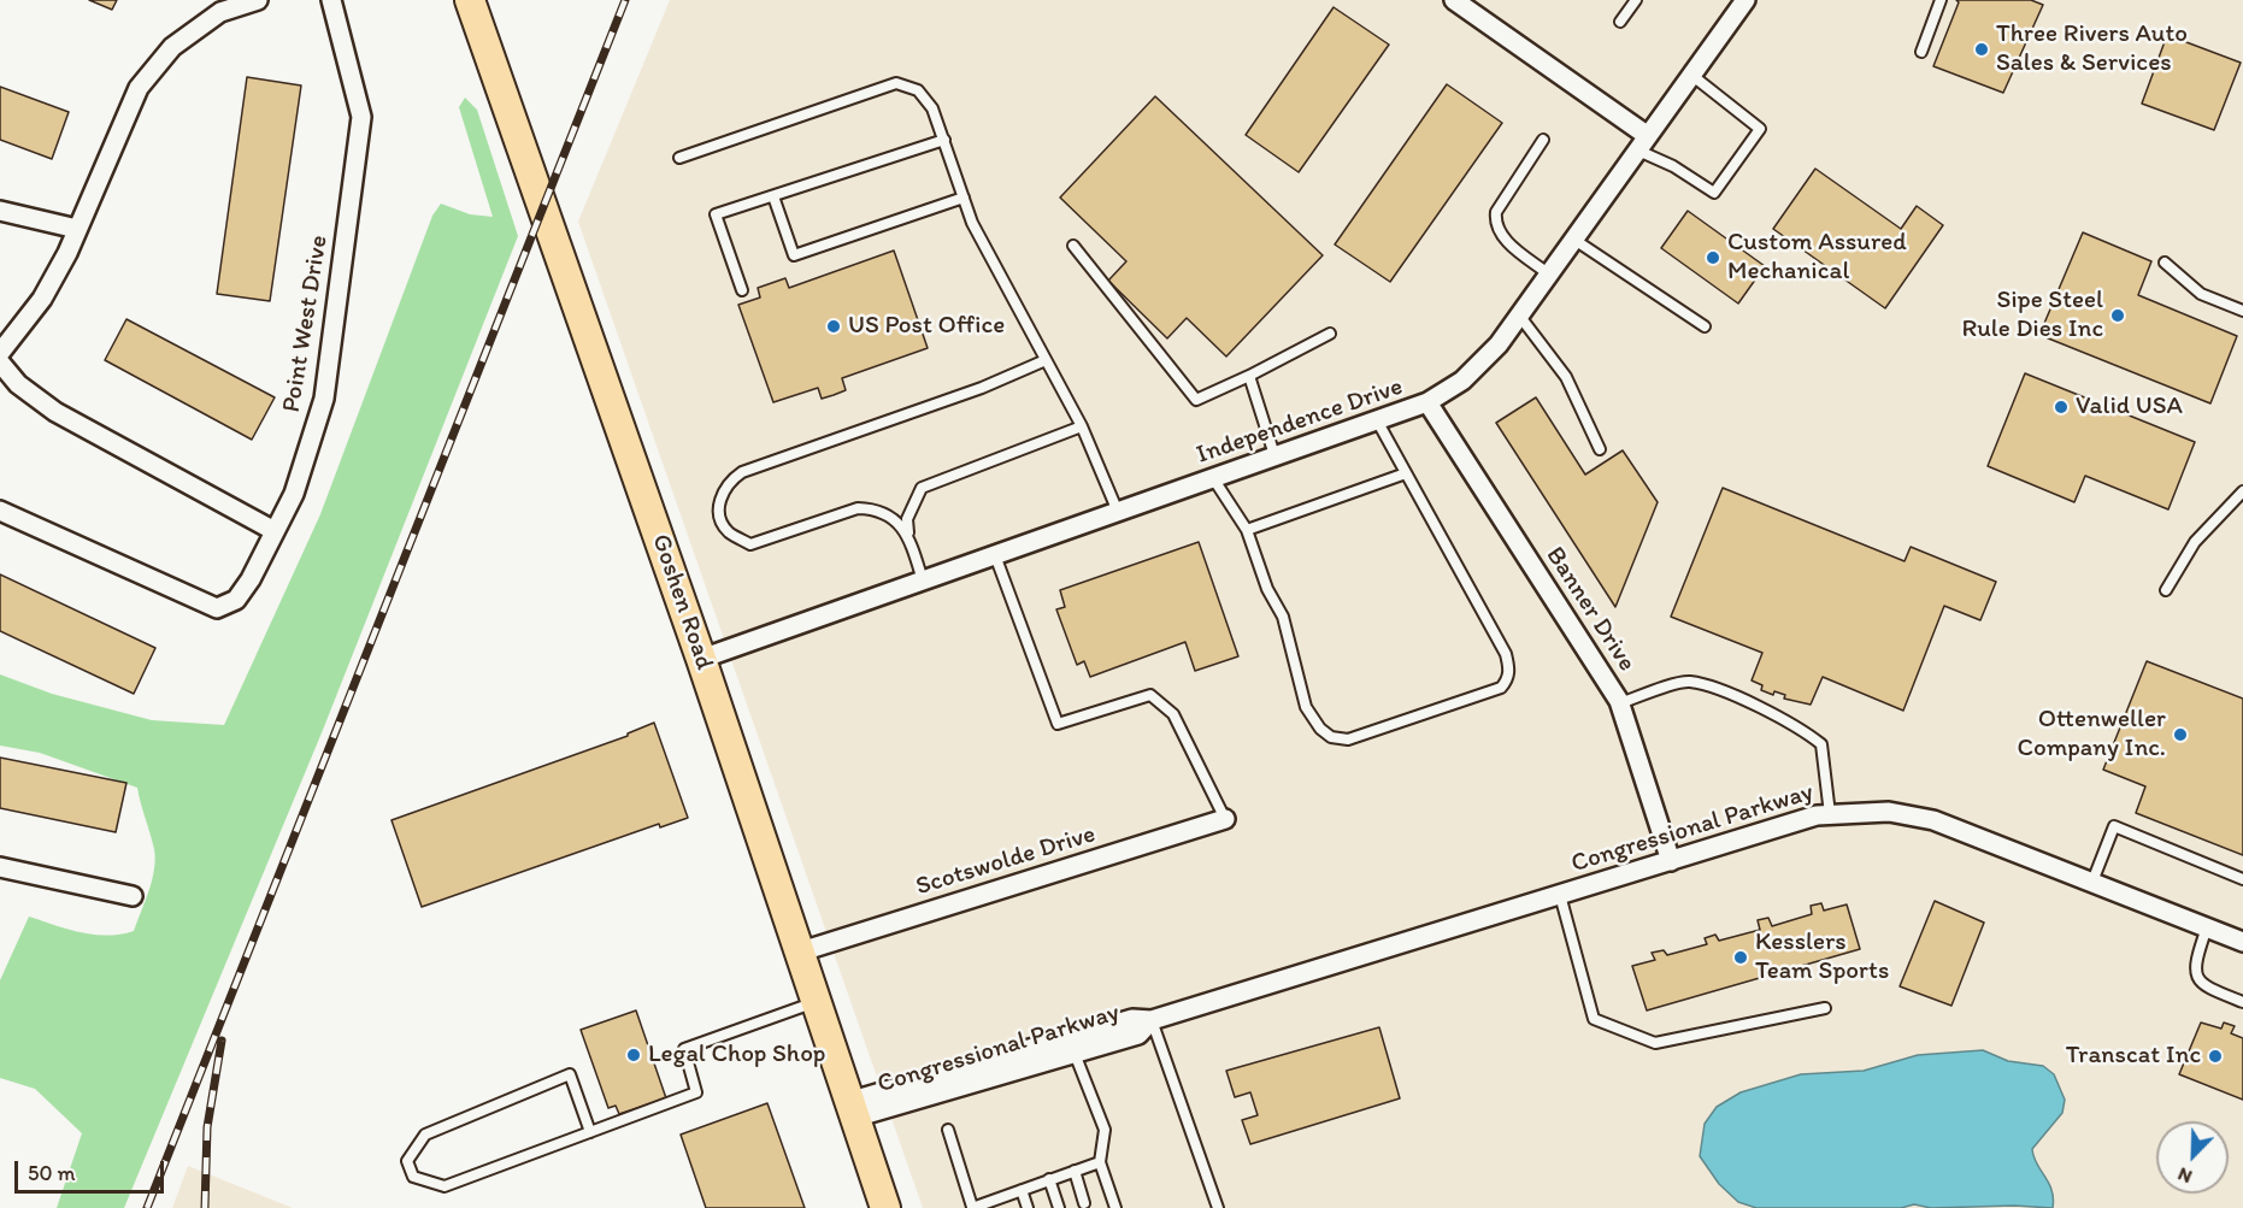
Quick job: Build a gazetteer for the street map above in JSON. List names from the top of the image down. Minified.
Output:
{"streets":{"main road":["Goshen Road"],"street":["Point West Drive","Independence Drive","Banner Drive","Congressional Parkway","Scotswolde Drive"]},"crossings":[["Independence Drive","Goshen Road"],["Independence Drive","Banner Drive"],["Goshen Road","Congressional Parkway"],["Goshen Road","Scotswolde Drive"],["Banner Drive","Congressional Parkway"]],"places":["Three Rivers Auto Sales & Services","Custom Assured Mechanical","Sipe Steel Rule Dies Inc","US Post Office","Valid USA","Ottenweller Company Inc.","Kesslers Team Sports","Legal Chop Shop","Transcat Inc"],"scale_bar":"50 m","north":"bottom left"}
